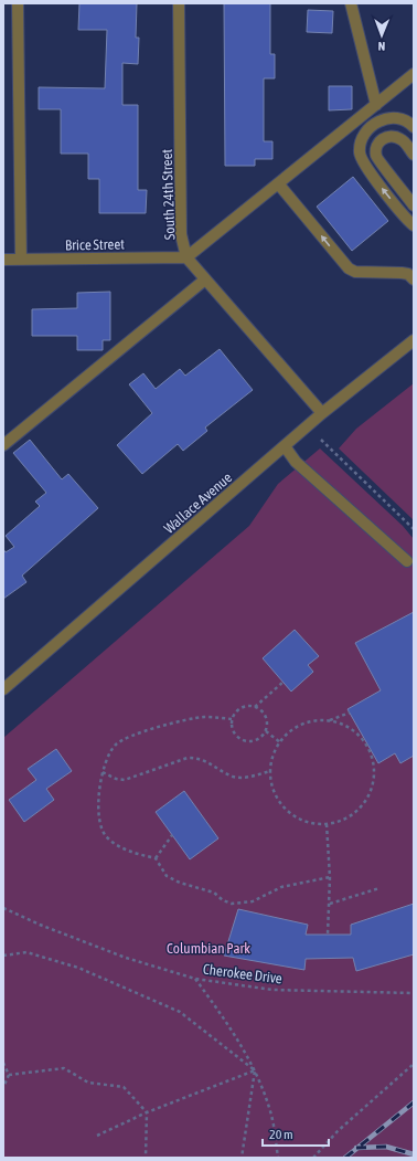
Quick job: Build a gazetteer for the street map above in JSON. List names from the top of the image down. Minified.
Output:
{"streets":{"street":["South 24th Street","Brice Street","Wallace Avenue"],"path":["Cherokee Drive"]},"crossings":[["South 24th Street","Brice Street"],["South 24th Street","Wallace Avenue"]],"parks":["Columbian Park"],"scale_bar":"20 m","north":"bottom"}
